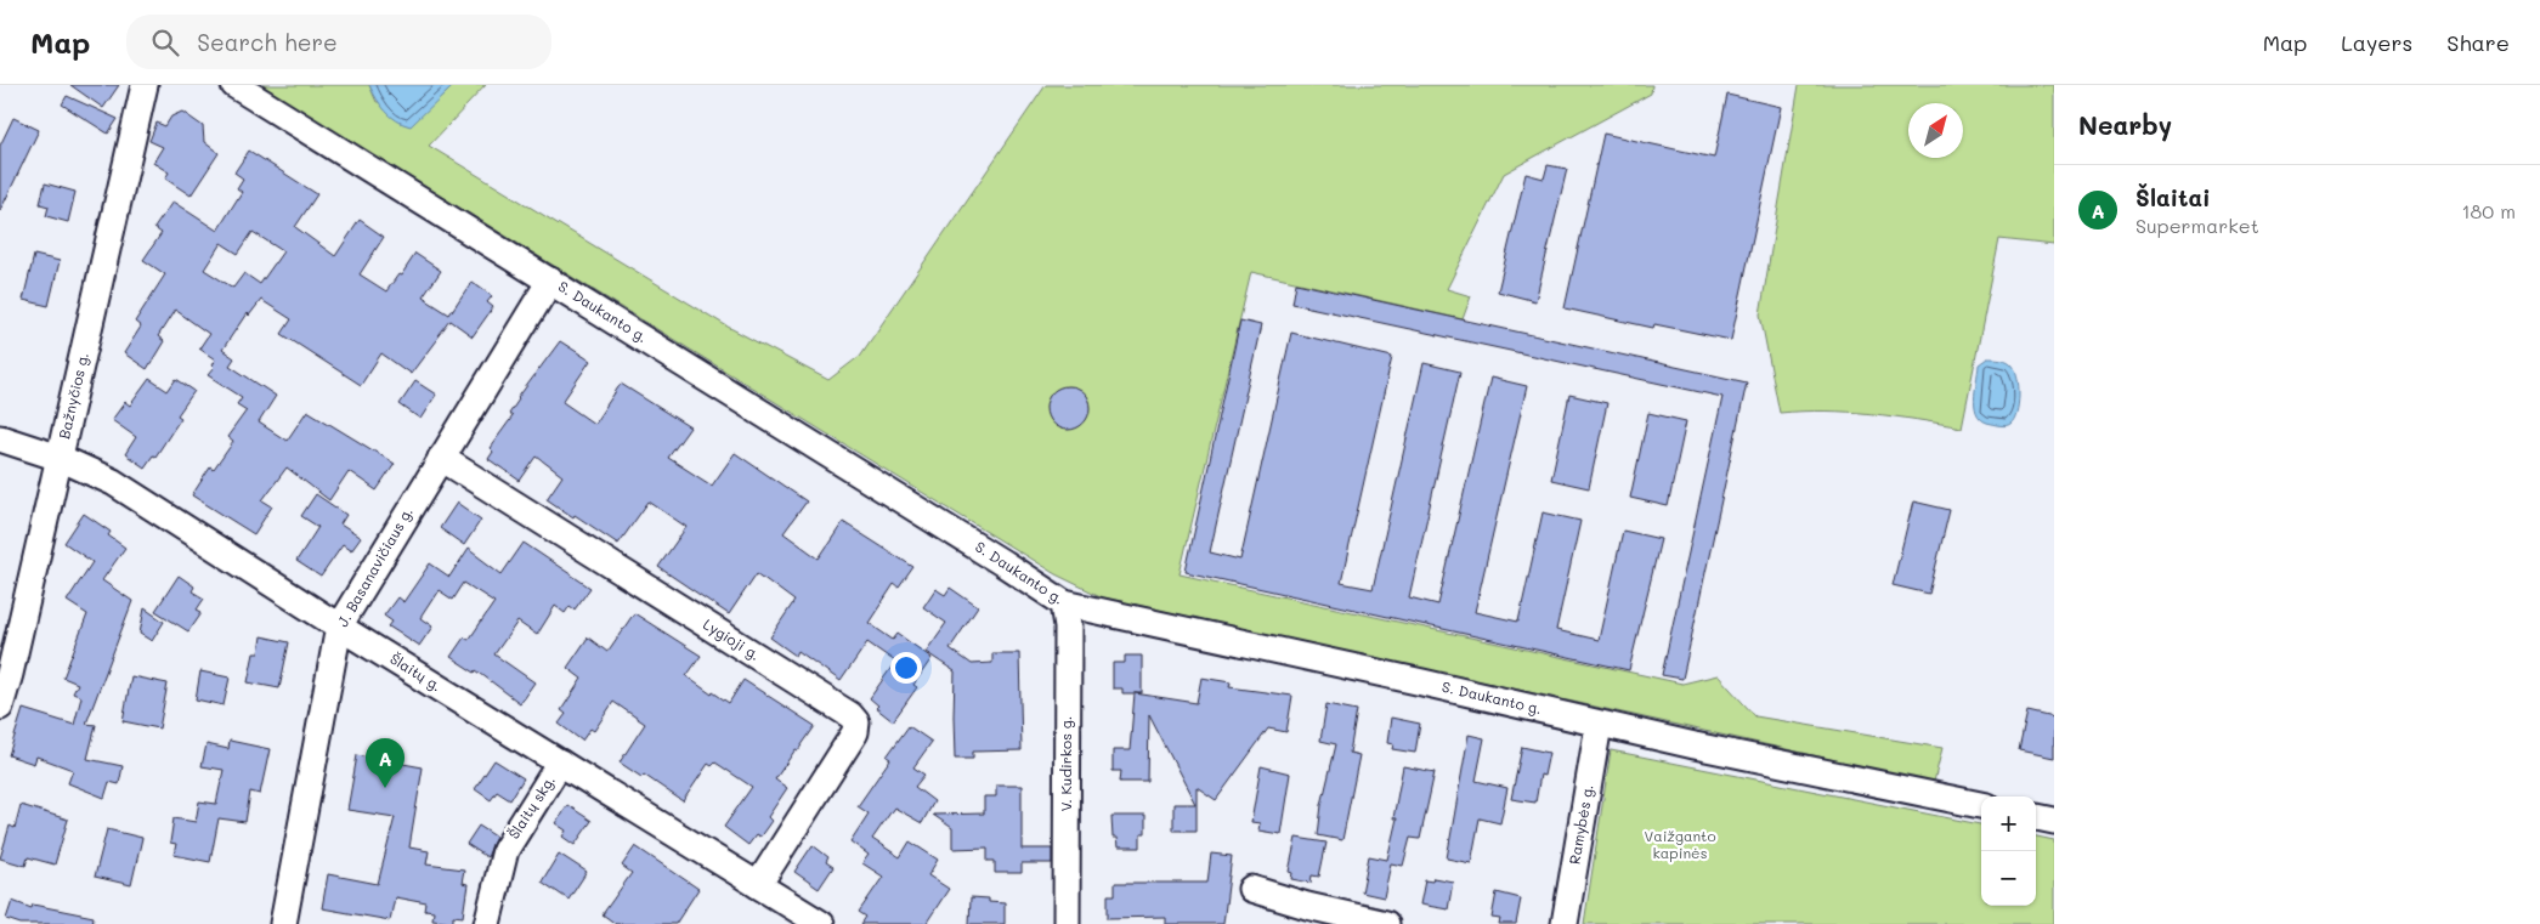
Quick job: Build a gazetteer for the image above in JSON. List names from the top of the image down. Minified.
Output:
{"streets":{"street":["S. Daukanto g.","Bažnyčios g.","J. Basanavičiaus g.","Lygioji g.","Šlaitų g.","V. Kudirkos g.","Šlaitų skg.","Ramybės g."]},"crossings":[["S. Daukanto g.","J. Basanavičiaus g."],["S. Daukanto g.","V. Kudirkos g."],["S. Daukanto g.","Ramybės g."],["Bažnyčios g.","Šlaitų g."],["J. Basanavičiaus g.","Lygioji g."],["J. Basanavičiaus g.","Šlaitų g."],["Lygioji g.","Šlaitų g."],["Šlaitų g.","Šlaitų skg."]],"parks":["Vaižganto kapinės"],"north":"top right","page":{"header":"Map","search":"Search here","nav":["Map","Layers","Share"],"heading":"Nearby","list":[{"mark":"A","name":"Šlaitai","note":"Supermarket","value":"180 m"}],"pins":"A","map_buttons":["+","−"]}}
